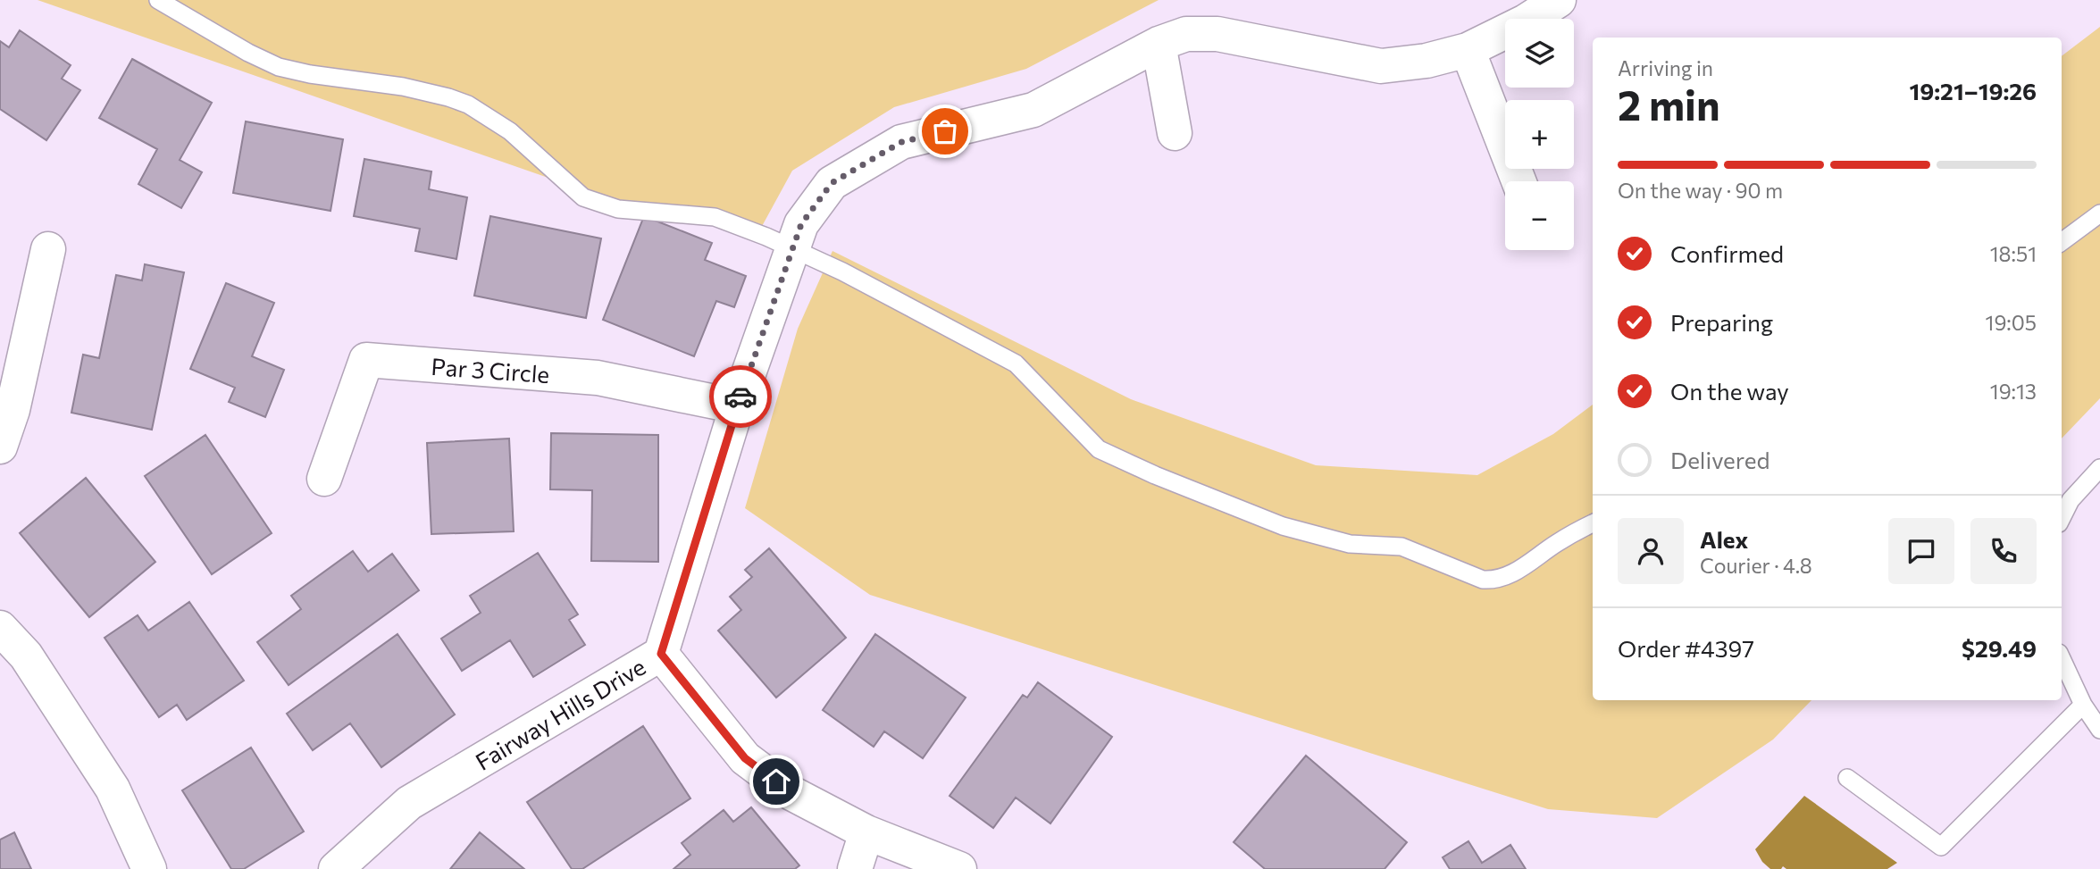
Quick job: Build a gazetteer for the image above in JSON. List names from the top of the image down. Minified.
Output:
{"streets":{"street":["Par 3 Circle","Fairway Hills Drive"]},"crossings":[["Par 3 Circle","Fairway Hills Drive"]],"page":{"map_buttons":["+","−"],"heading":["2 min","Arriving in","19:21–19:26"],"panel":["Alex","Courier · 4.8","Order #4397","$29.49"],"bar":"On the way · 90 m","list":[["Confirmed","18:51"],["Preparing","19:05"],["On the way","19:13"],"Delivered"]}}
